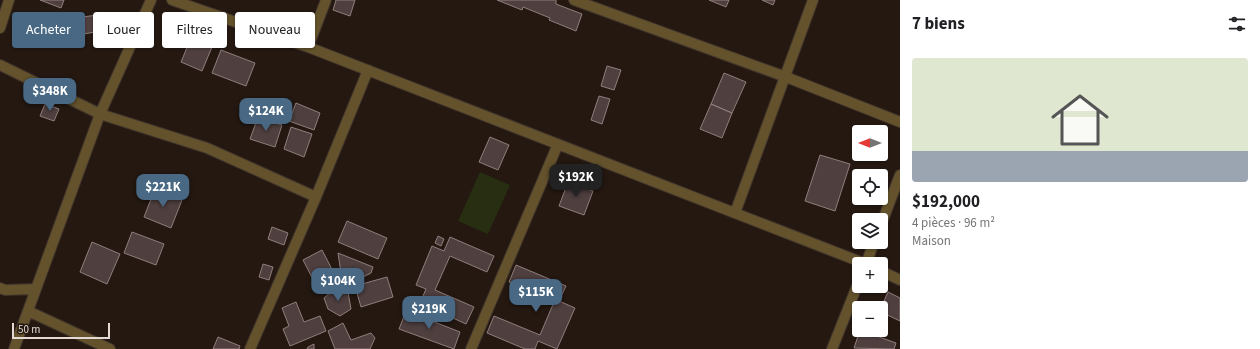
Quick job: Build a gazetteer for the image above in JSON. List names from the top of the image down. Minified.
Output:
{"scale_bar":"50 m","north":"left","page":{"heading":"7 biens","chip":["Acheter","Louer","Filtres","Nouveau"],"list":[{"name":"$192,000","note":"4 pièces · 96 m² · Maison"}],"price":["$348K","$124K","$192K","$221K","$104K","$115K","$219K"],"map_buttons":["+","−"],"scale":"50 m"}}
